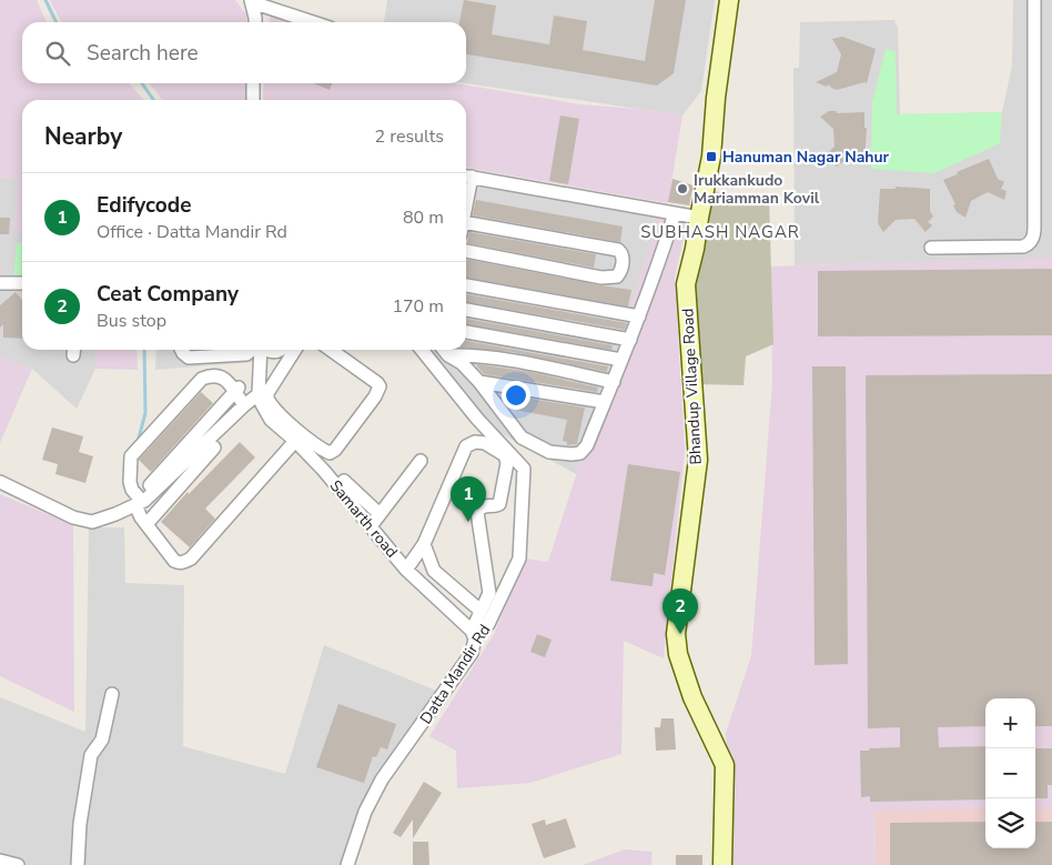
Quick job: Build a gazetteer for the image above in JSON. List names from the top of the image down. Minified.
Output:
{"streets":{"street":["Bhandup Village Road","Samarth road","Datta Mandir Rd"]},"crossings":[["Samarth road","Datta Mandir Rd"]],"districts":["SUBHASH NAGAR"],"places":{"transit":["Hanuman Nagar Nahur"],"other":["Irukkankudo Mariamman Kovil"]},"page":{"search":"Search here","heading":["Nearby","2 results"],"list":[{"mark":"1","name":"Edifycode","note":"Office · Datta Mandir Rd","value":"80 m"},{"mark":"2","name":"Ceat Company","note":"Bus stop","value":"170 m"}],"pins":["1","2"],"map_buttons":["+","−"]}}
